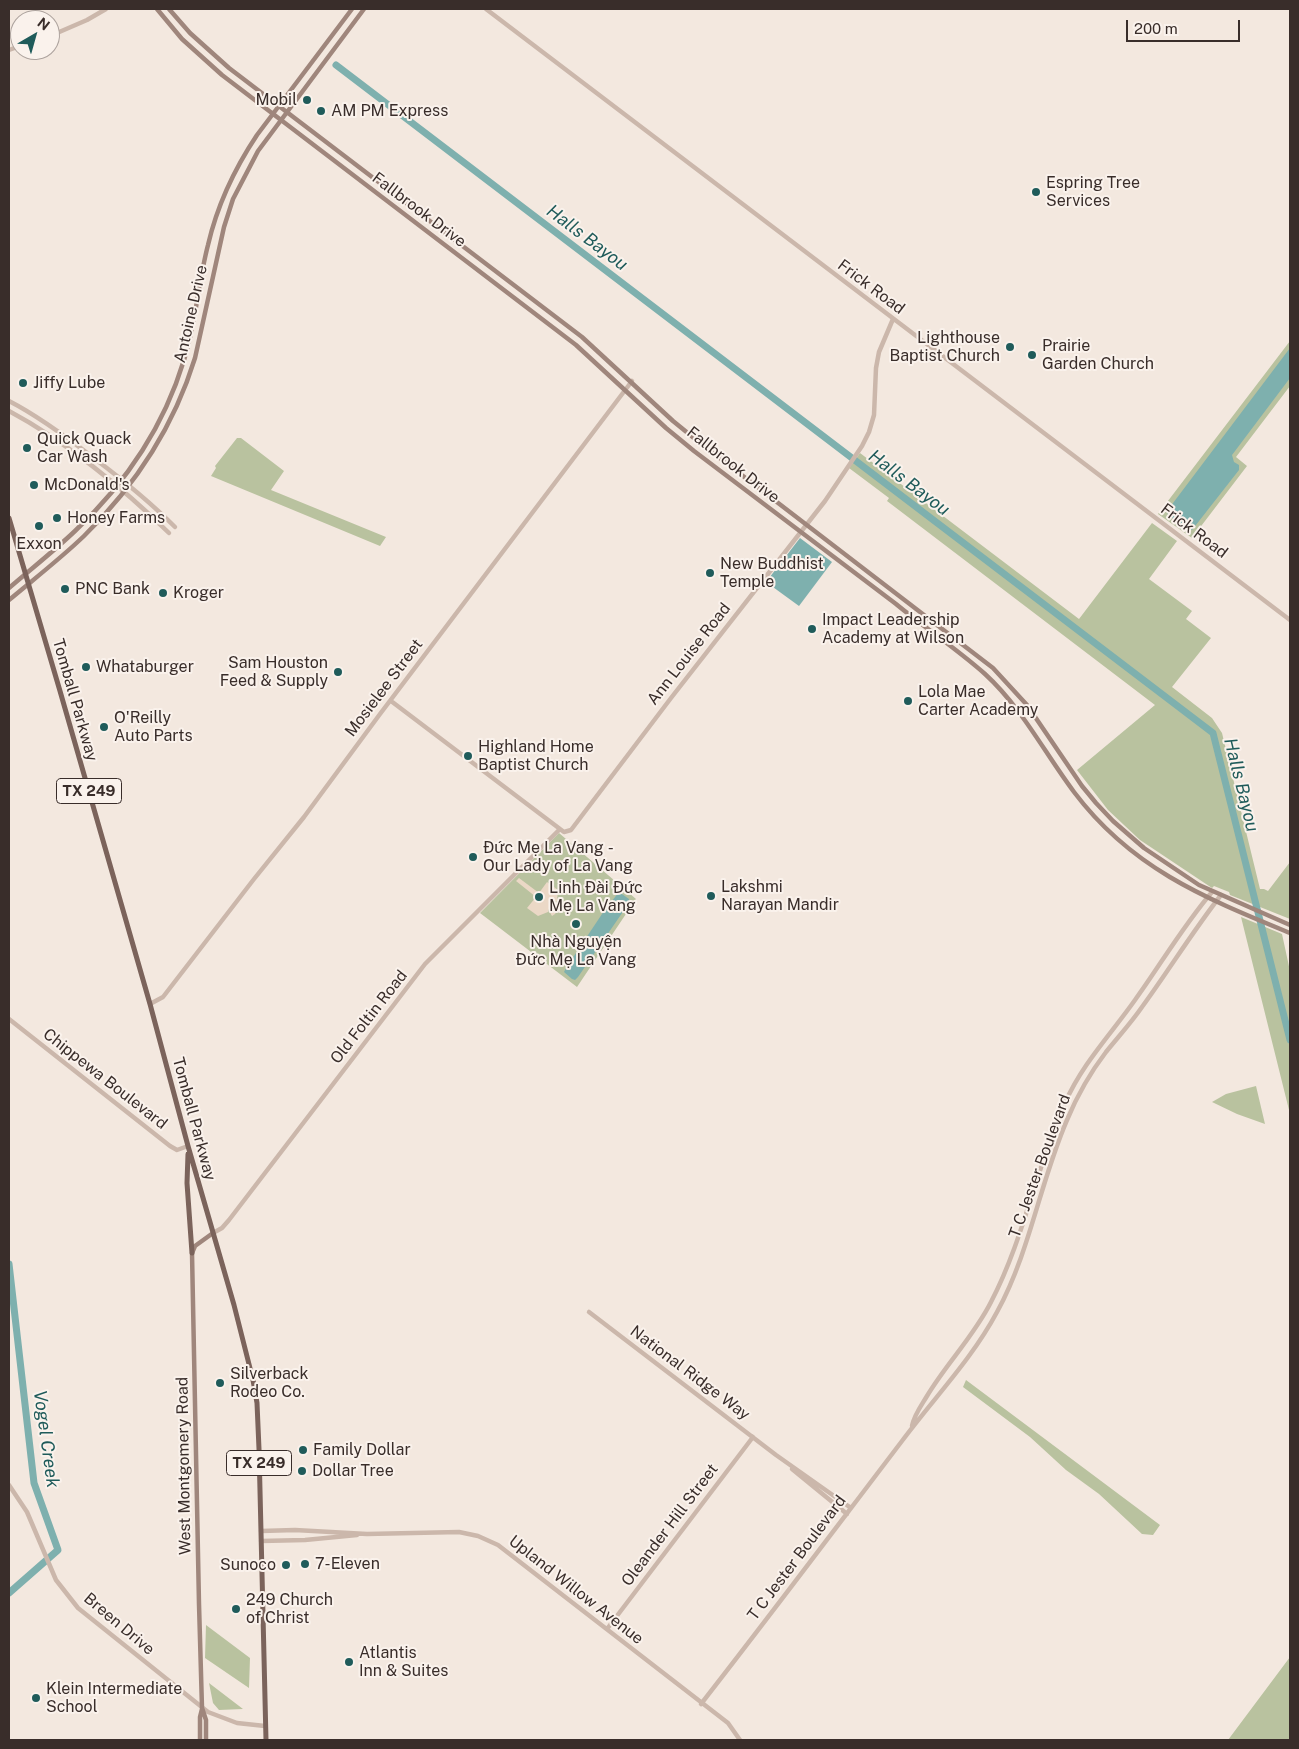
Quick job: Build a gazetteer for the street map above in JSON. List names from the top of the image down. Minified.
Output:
{"streets":{"main road":["Fallbrook Drive","Antoine Drive","Tomball Parkway","TX 249","West Montgomery Road"],"street":["Frick Road","Ann Louise Road","Mosielee Street","Old Foltin Road","Chippewa Boulevard","T C Jester Boulevard","National Ridge Way","Oleander Hill Street","Upland Willow Avenue","Breen Drive"]},"crossings":[["Fallbrook Drive","Antoine Drive"],["Fallbrook Drive","Ann Louise Road"],["Fallbrook Drive","Mosielee Street"],["Fallbrook Drive","T C Jester Boulevard"],["Frick Road","Ann Louise Road"],["Antoine Drive","Tomball Parkway"],["Ann Louise Road","Old Foltin Road"],["Mosielee Street","Tomball Parkway"],["Tomball Parkway","Old Foltin Road"],["Tomball Parkway","Chippewa Boulevard"],["Tomball Parkway","Upland Willow Avenue"],["Tomball Parkway","Breen Drive"],["T C Jester Boulevard","National Ridge Way"],["T C Jester Boulevard","Upland Willow Avenue"],["National Ridge Way","Oleander Hill Street"],["West Montgomery Road","Breen Drive"],["Oleander Hill Street","Upland Willow Avenue"]],"water":["Halls Bayou","Vogel Creek"],"places":["Mobil","AM PM Express","Espring Tree Services","Lighthouse Baptist Church","Prairie Garden Church","Jiffy Lube","Quick Quack Car Wash","McDonald's","Honey Farms","Exxon","New Buddhist Temple","PNC Bank","Kroger","Impact Leadership Academy at Wilson","Whataburger","Sam Houston Feed & Supply","Lola Mae Carter Academy","O'Reilly Auto Parts","Highland Home Baptist Church","Đức Mẹ La Vang - Our Lady of La Vang","Lakshmi Narayan Mandir","Linh Đài Đức Mẹ La Vang","Nhà Nguyện Đức Mẹ La Vang","Silverback Rodeo Co.","Family Dollar","Dollar Tree","7-Eleven","Sunoco","249 Church of Christ","Atlantis Inn & Suites","Klein Intermediate School"],"scale_bar":"200 m","north":"top right"}
